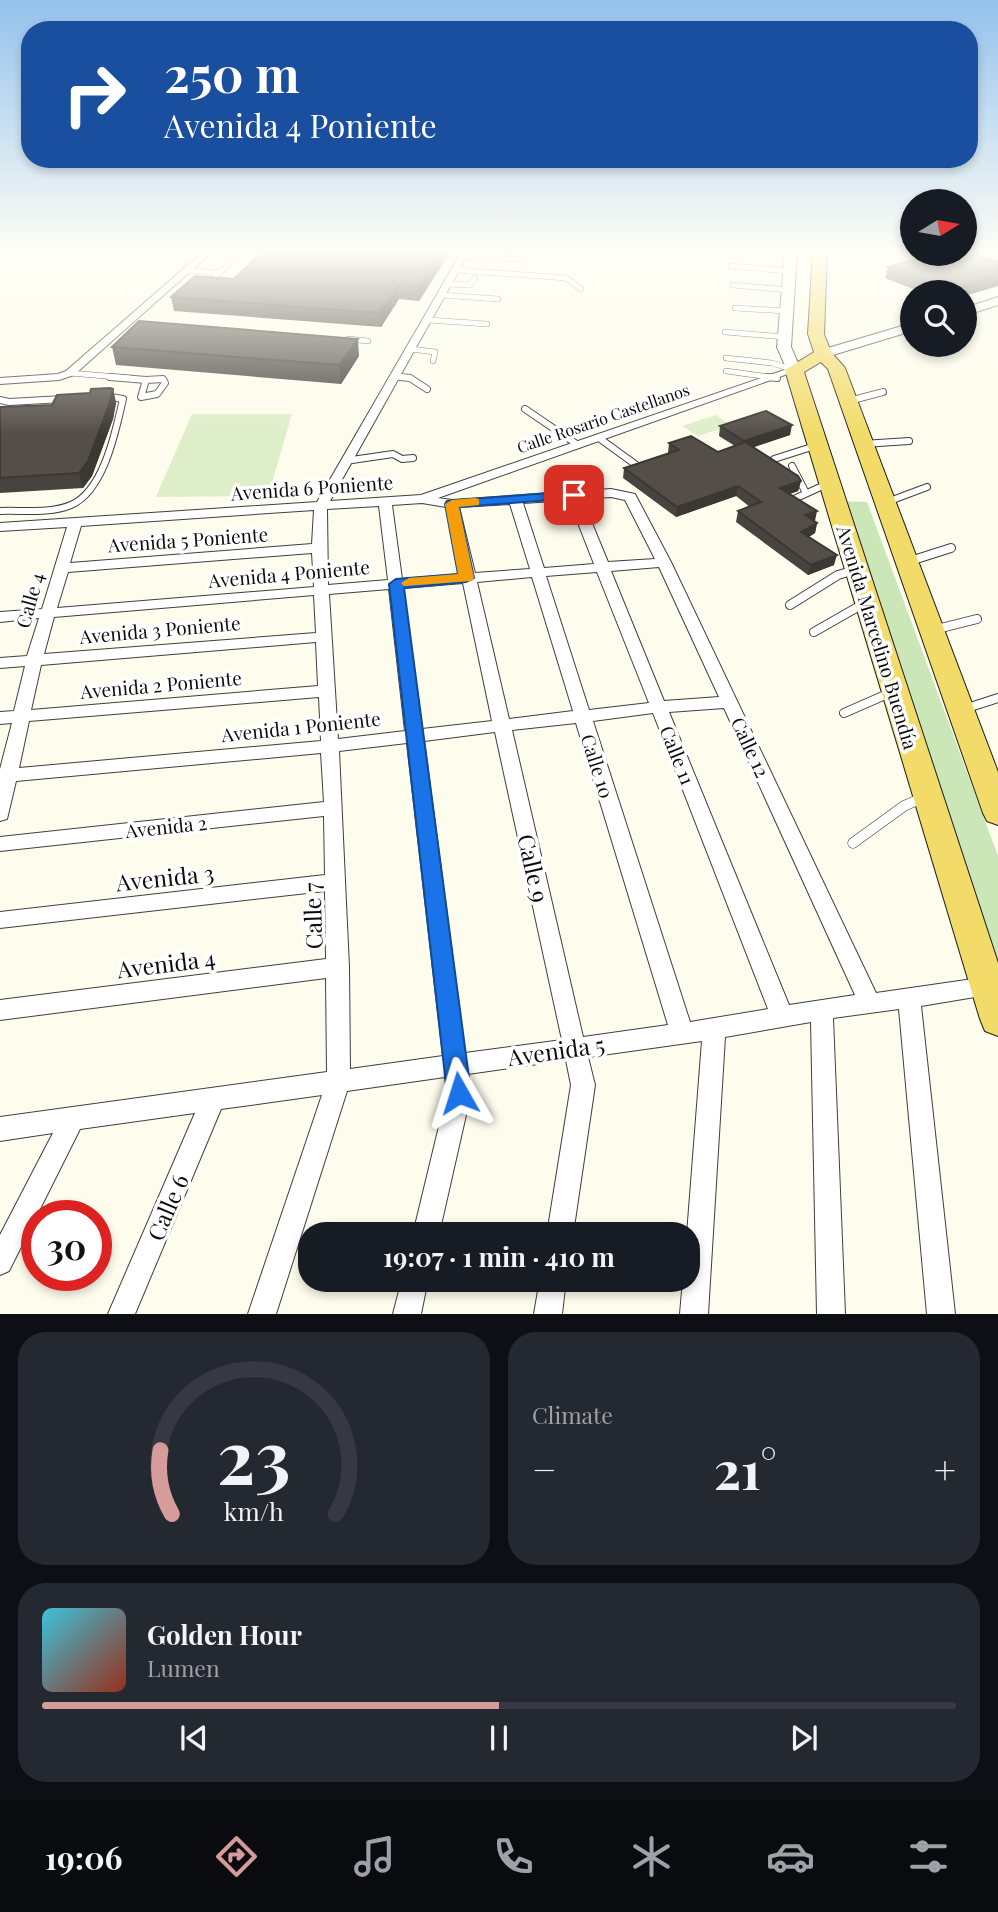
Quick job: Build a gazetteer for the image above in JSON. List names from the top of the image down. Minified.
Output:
{"streets":{"main road":["Avenida Marcelino Buendía"],"street":["Calle Rosario Castellanos","Avenida 6 Poniente","Avenida 5 Poniente","Avenida 4 Poniente","Calle 4","Avenida 3 Poniente","Avenida 2 Poniente","Avenida 1 Poniente","Calle 12","Calle 11","Calle 10","Avenida 2","Calle 9","Avenida 3","Calle 7","Avenida 4","Avenida 5","Calle 6"]},"crossings":[["Calle Rosario Castellanos","Avenida 6 Poniente"],["Calle Rosario Castellanos","Avenida Marcelino Buendía"],["Avenida 6 Poniente","Calle 4"],["Avenida 6 Poniente","Calle 12"],["Avenida 6 Poniente","Calle 11"],["Avenida 6 Poniente","Calle 10"],["Avenida 6 Poniente","Calle 9"],["Avenida 6 Poniente","Calle 7"],["Avenida 5 Poniente","Calle 4"],["Avenida 5 Poniente","Calle 7"],["Avenida 4 Poniente","Calle 4"],["Avenida 4 Poniente","Calle 12"],["Avenida 4 Poniente","Calle 11"],["Avenida 4 Poniente","Calle 10"],["Avenida 4 Poniente","Calle 9"],["Avenida 4 Poniente","Calle 7"],["Calle 4","Avenida 3 Poniente"],["Calle 4","Avenida 2 Poniente"],["Calle 4","Avenida 1 Poniente"],["Avenida 3 Poniente","Calle 7"],["Avenida Marcelino Buendía","Avenida 5"],["Avenida 2 Poniente","Calle 7"],["Avenida 1 Poniente","Calle 12"],["Avenida 1 Poniente","Calle 11"],["Avenida 1 Poniente","Calle 10"],["Avenida 1 Poniente","Calle 9"],["Avenida 1 Poniente","Calle 7"],["Calle 12","Avenida 5"],["Calle 11","Avenida 5"],["Calle 10","Avenida 5"],["Avenida 2","Calle 7"],["Calle 9","Avenida 5"],["Avenida 3","Calle 7"],["Calle 7","Avenida 4"],["Calle 7","Avenida 5"],["Avenida 5","Calle 6"]],"north":"right","page":{"turn":["250 m","Avenida 4 Poniente"],"limit":"30","trip":"19:07 · 1 min · 410 m","tile":"Climate","heat":["−","21°","+"],"song":["Golden Hour","Lumen"],"tabs":"19:06","gauge":["23","km/h"]}}
